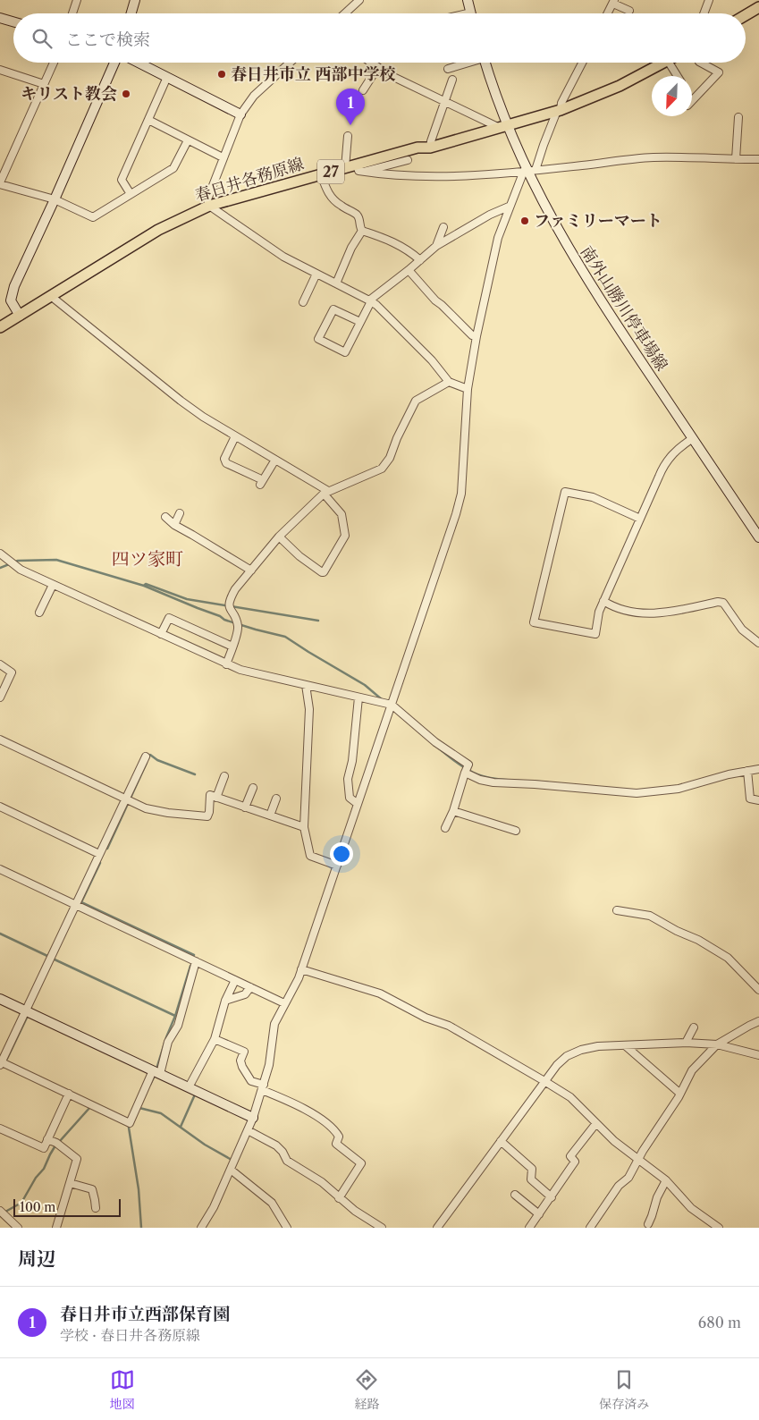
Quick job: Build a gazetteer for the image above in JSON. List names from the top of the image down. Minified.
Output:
{"streets":{"main road":["27","春日井各務原線"],"street":["南外山勝川停車場線"]},"crossings":[["春日井各務原線","南外山勝川停車場線"]],"districts":["四ツ家町"],"places":["春日井市立 西部中学校","キリスト教会","ファミリーマート"],"scale_bar":"100 m","north":"bottom left","page":{"search":"ここで検索","pins":"1","scale":"100 m","heading":"周辺","list":[{"mark":"1","name":"春日井市立西部保育園","note":"学校 · 春日井各務原線","value":"680 m"}],"nav":["地図","経路","保存済み"]}}
